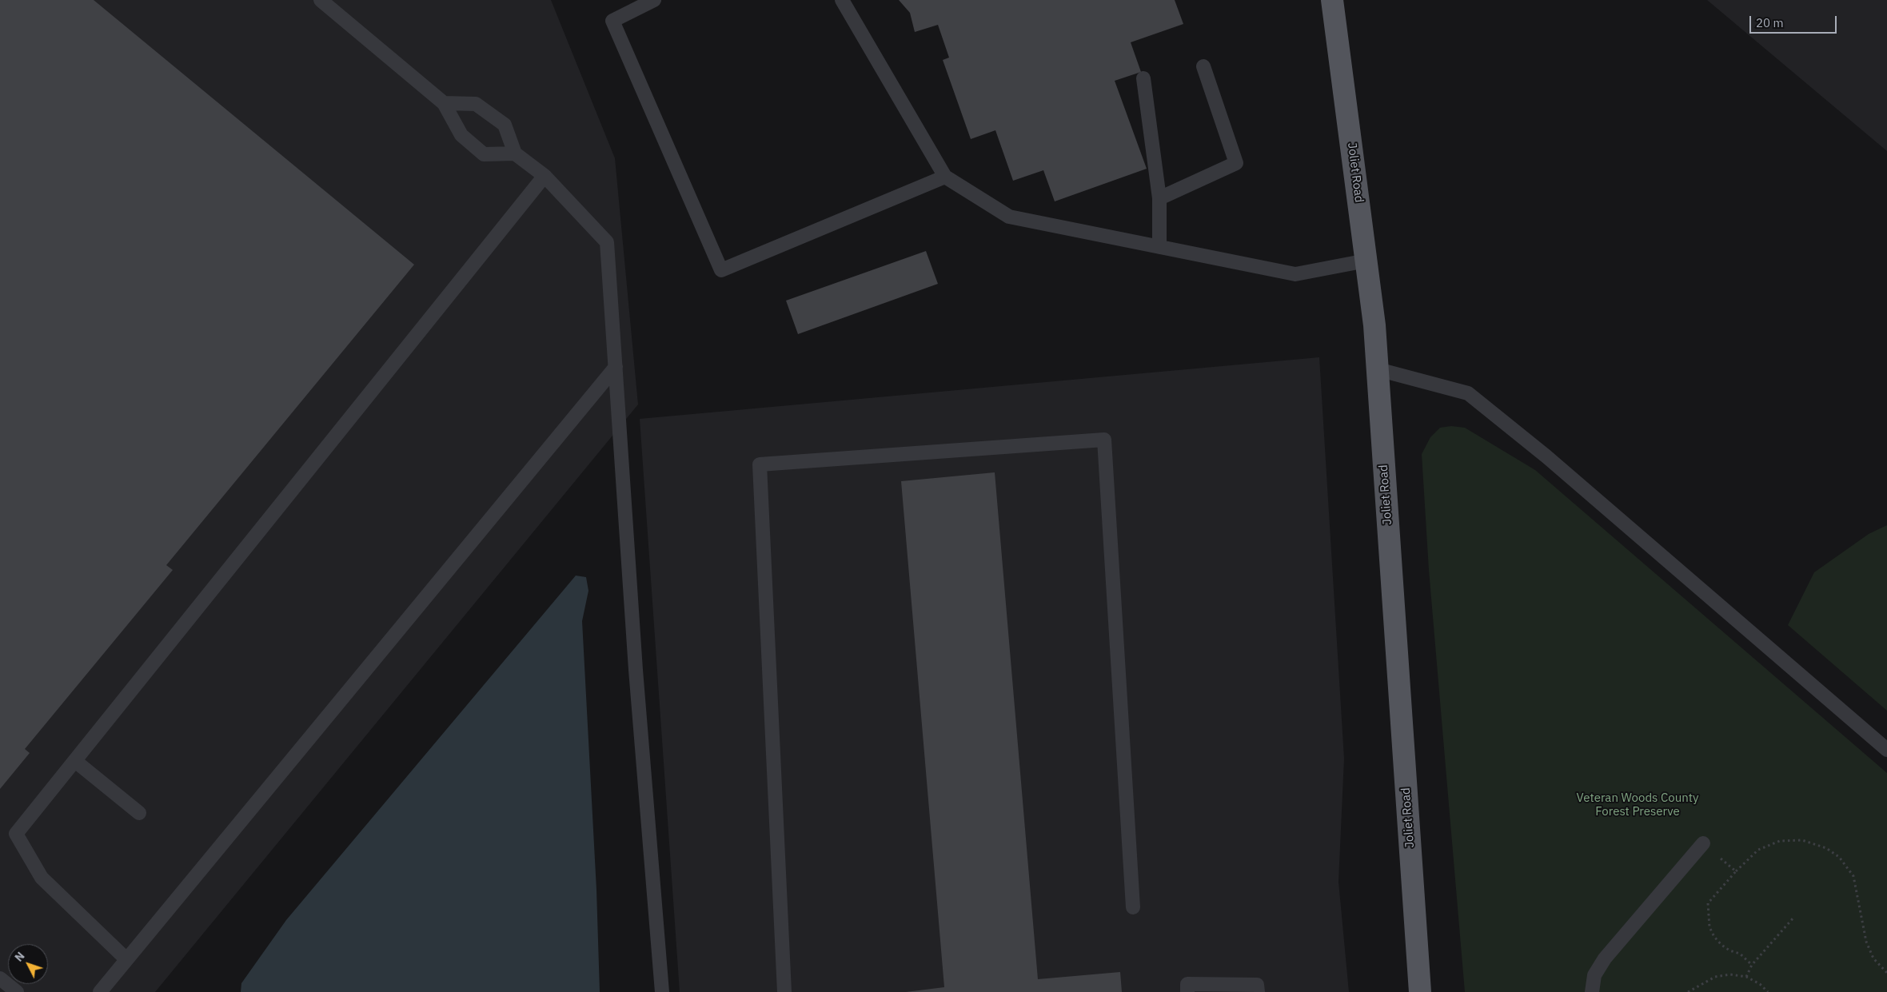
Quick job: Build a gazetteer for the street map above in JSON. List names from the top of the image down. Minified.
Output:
{"streets":{"main road":["Joliet Road"]},"parks":["Veteran Woods County Forest Preserve"],"scale_bar":"20 m","north":"top left"}
